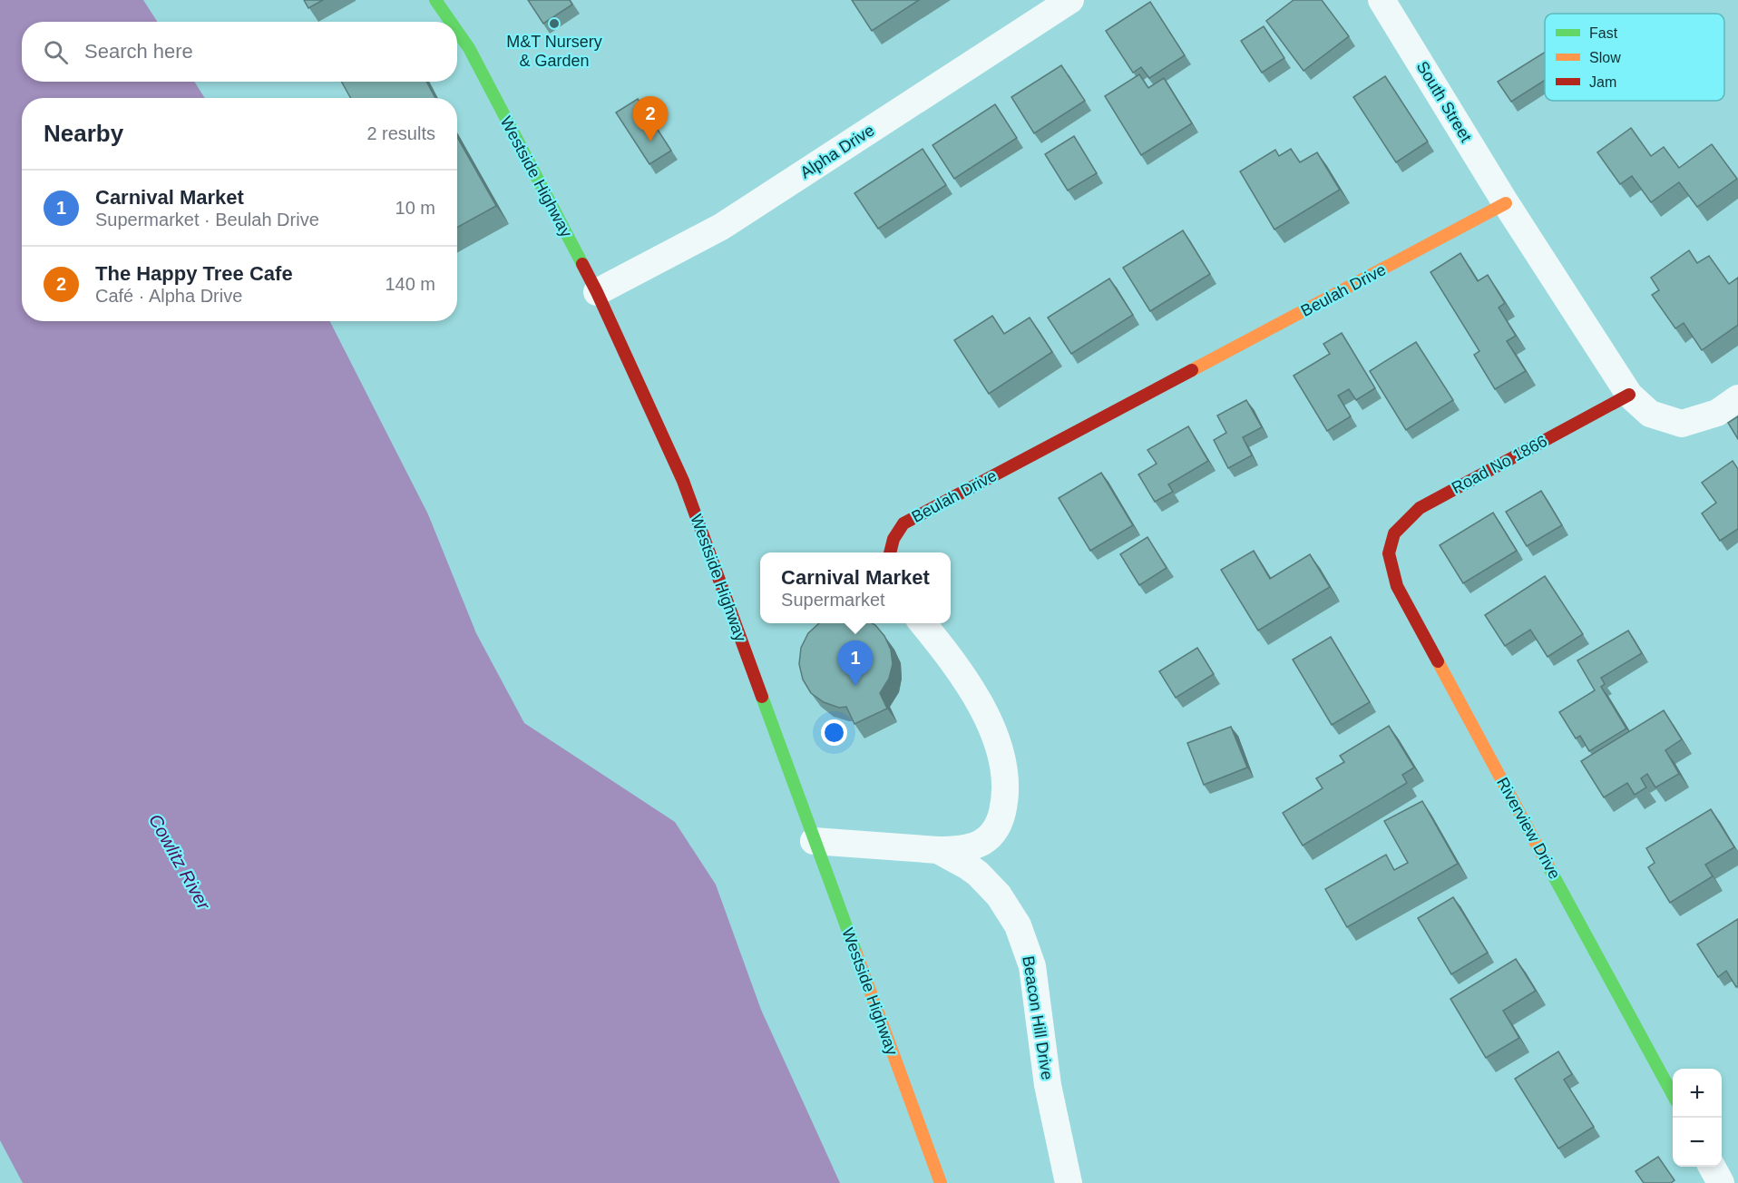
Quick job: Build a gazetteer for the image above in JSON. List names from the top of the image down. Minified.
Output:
{"streets":{"street":["South Street","Alpha Drive","Westside Highway","Beulah Drive","Road No 1866","Riverview Drive","Beacon Hill Drive"]},"crossings":[["South Street","Beulah Drive"],["Alpha Drive","Westside Highway"],["Westside Highway","Beacon Hill Drive"],["Road No 1866","Riverview Drive"]],"water":["Cowlitz River"],"places":["M&T Nursery & Garden"],"legend":["Fast","Slow","Jam"],"page":{"search":"Search here","pins":["2","1"],"heading":["Nearby","2 results"],"list":[{"mark":"1","name":"Carnival Market","note":"Supermarket · Beulah Drive","value":"10 m"},{"mark":"2","name":"The Happy Tree Cafe","note":"Café · Alpha Drive","value":"140 m"}],"popup":["Carnival Market","Supermarket"],"map_buttons":["+","−"]}}
